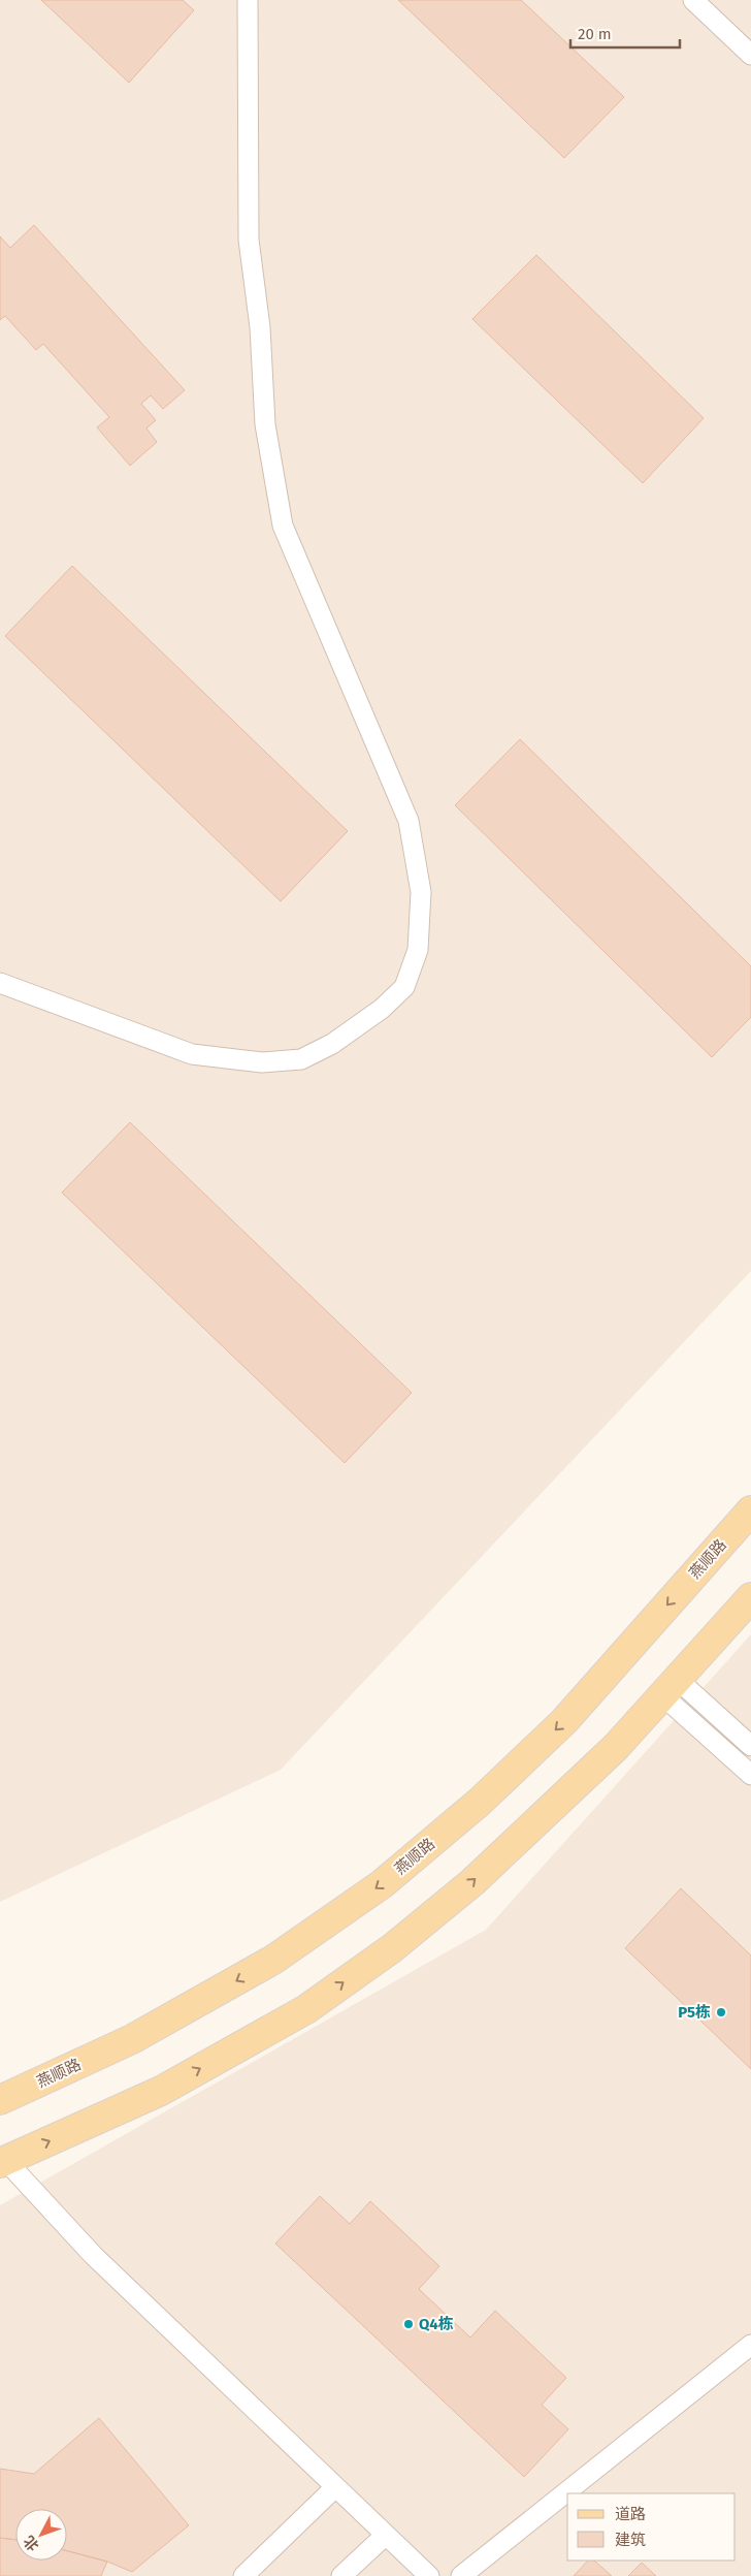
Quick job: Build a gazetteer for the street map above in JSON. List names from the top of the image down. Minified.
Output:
{"streets":{"main road":["燕顺路"]},"places":["P5栋","Q4栋"],"legend":["道路","建筑"],"scale_bar":"20 m","north":"bottom left"}
